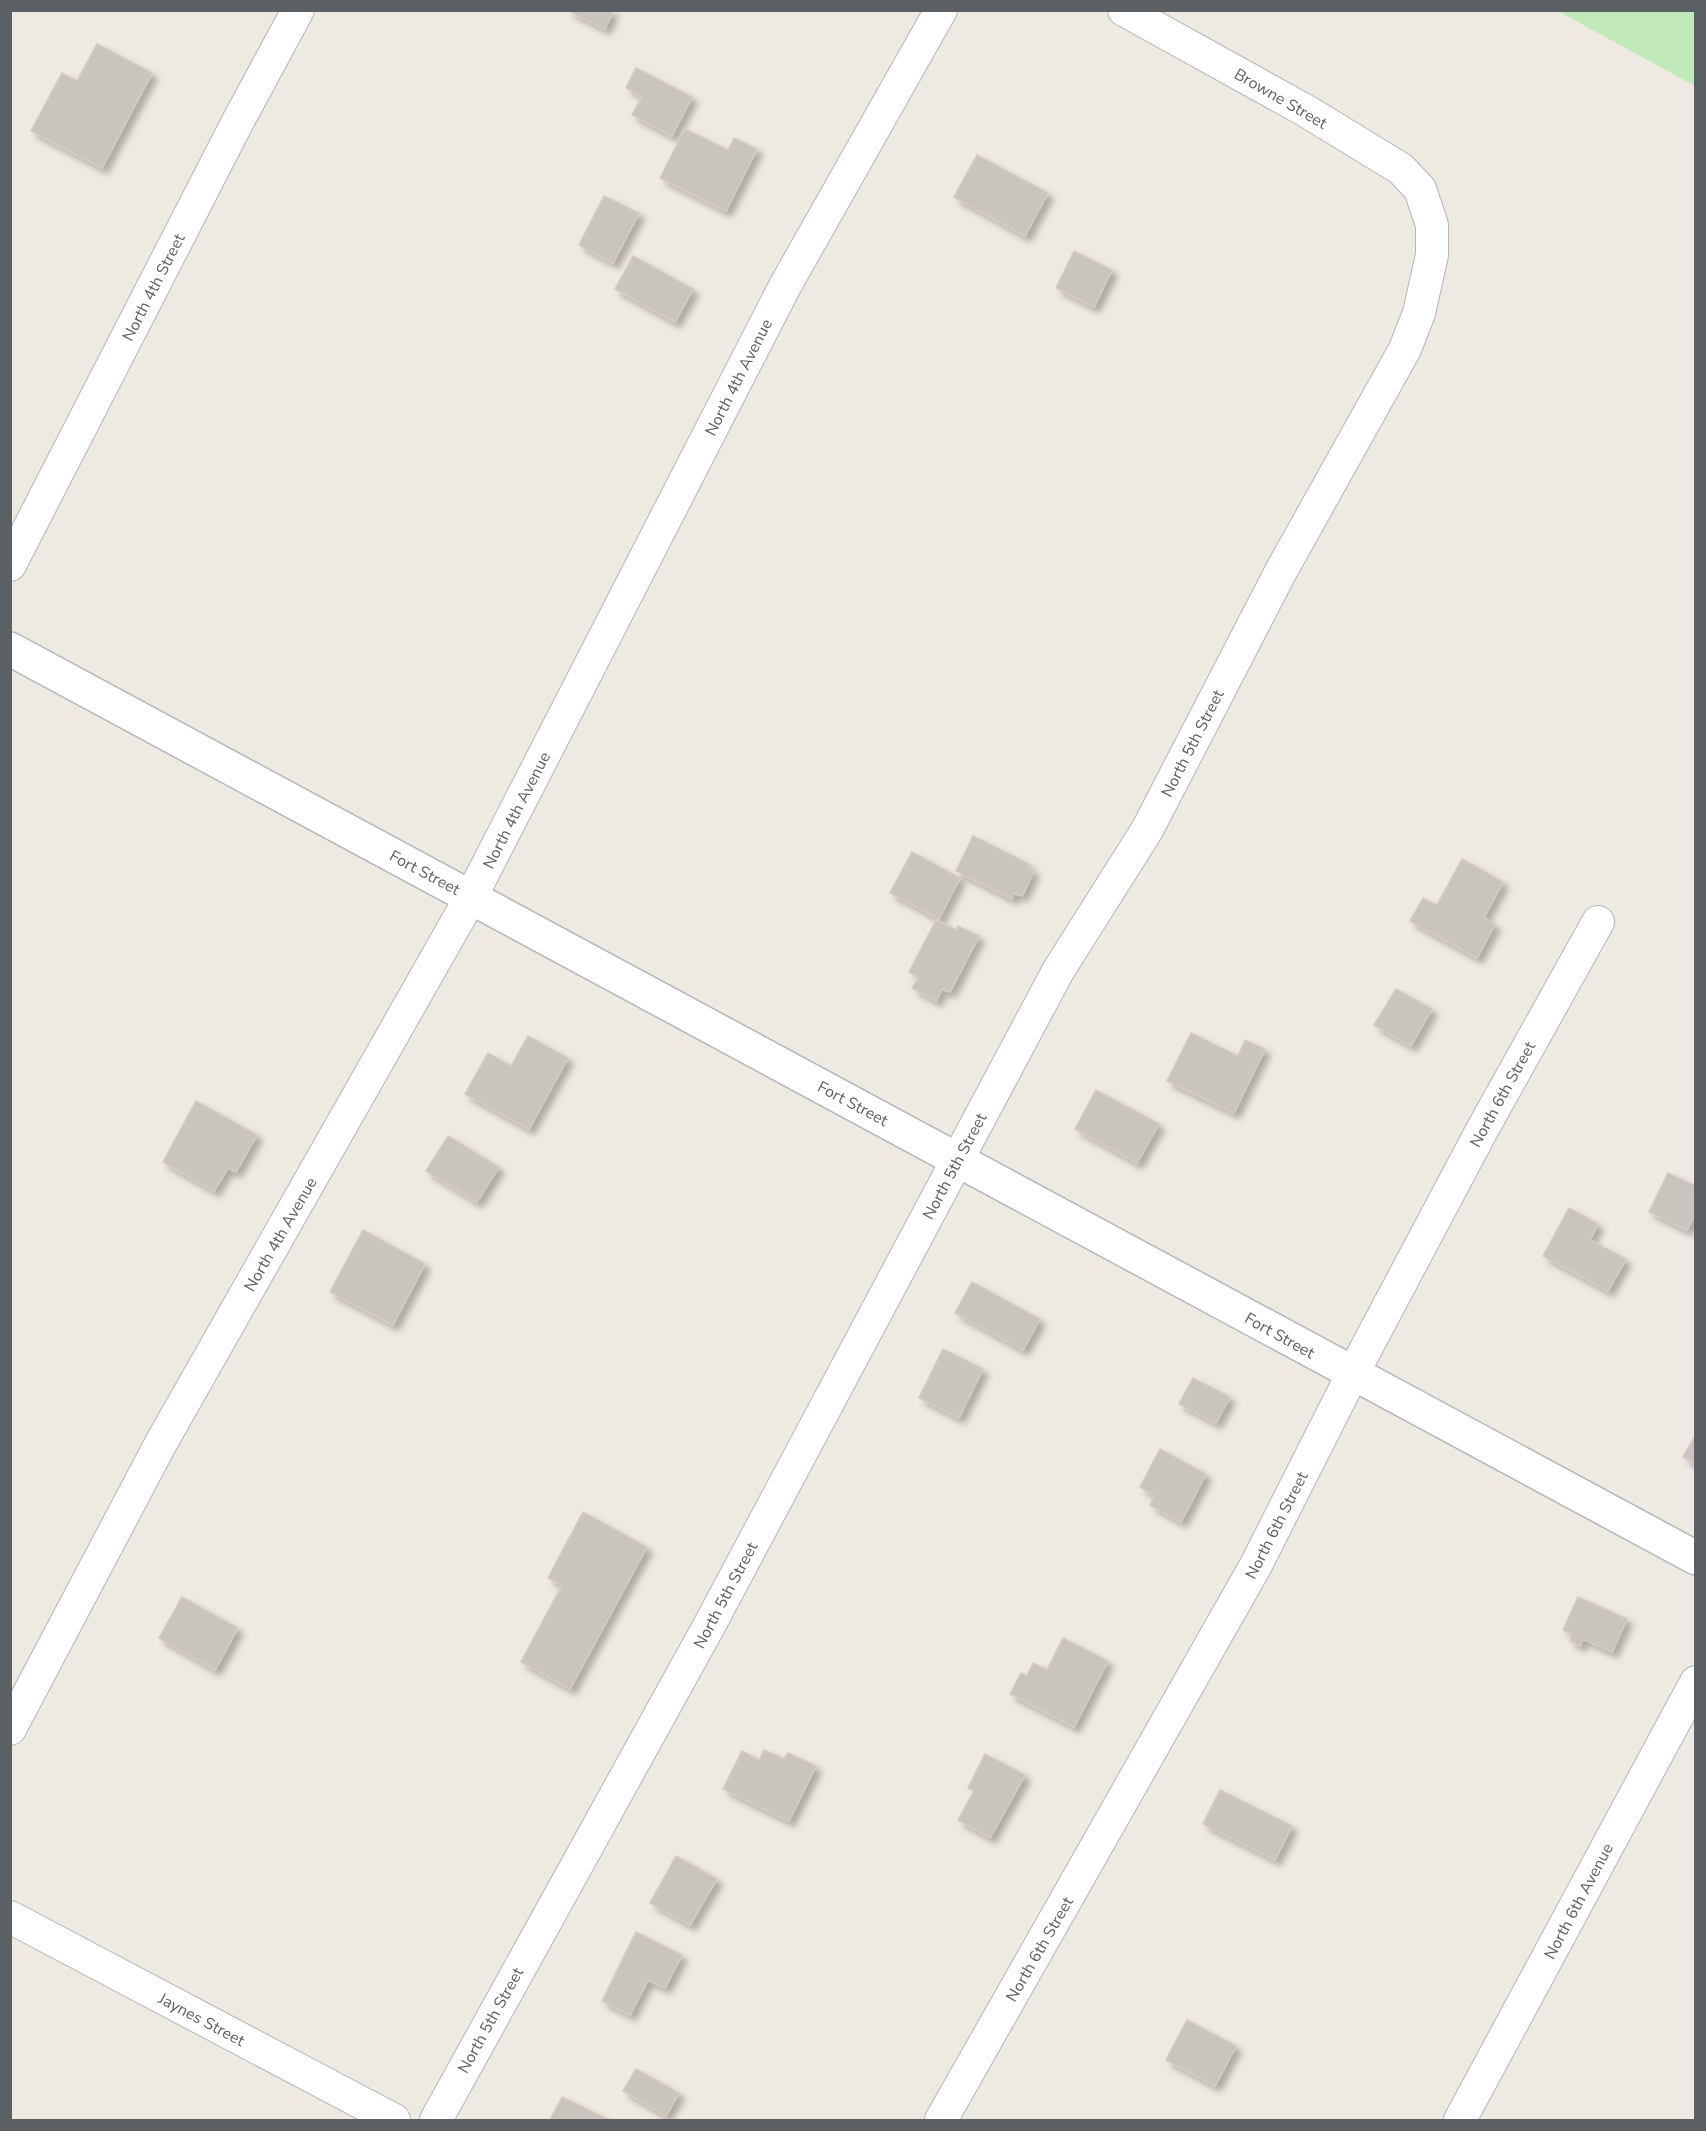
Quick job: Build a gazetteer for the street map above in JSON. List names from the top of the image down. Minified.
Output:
{"streets":{"street":["Browne Street","North 4th Street","North 4th Avenue","North 5th Street","Fort Street","North 6th Street","North 6th Avenue","Jaynes Street"]},"crossings":[["Browne Street","North 5th Street"],["North 4th Avenue","Fort Street"],["North 5th Street","Fort Street"],["Fort Street","North 6th Street"]]}
